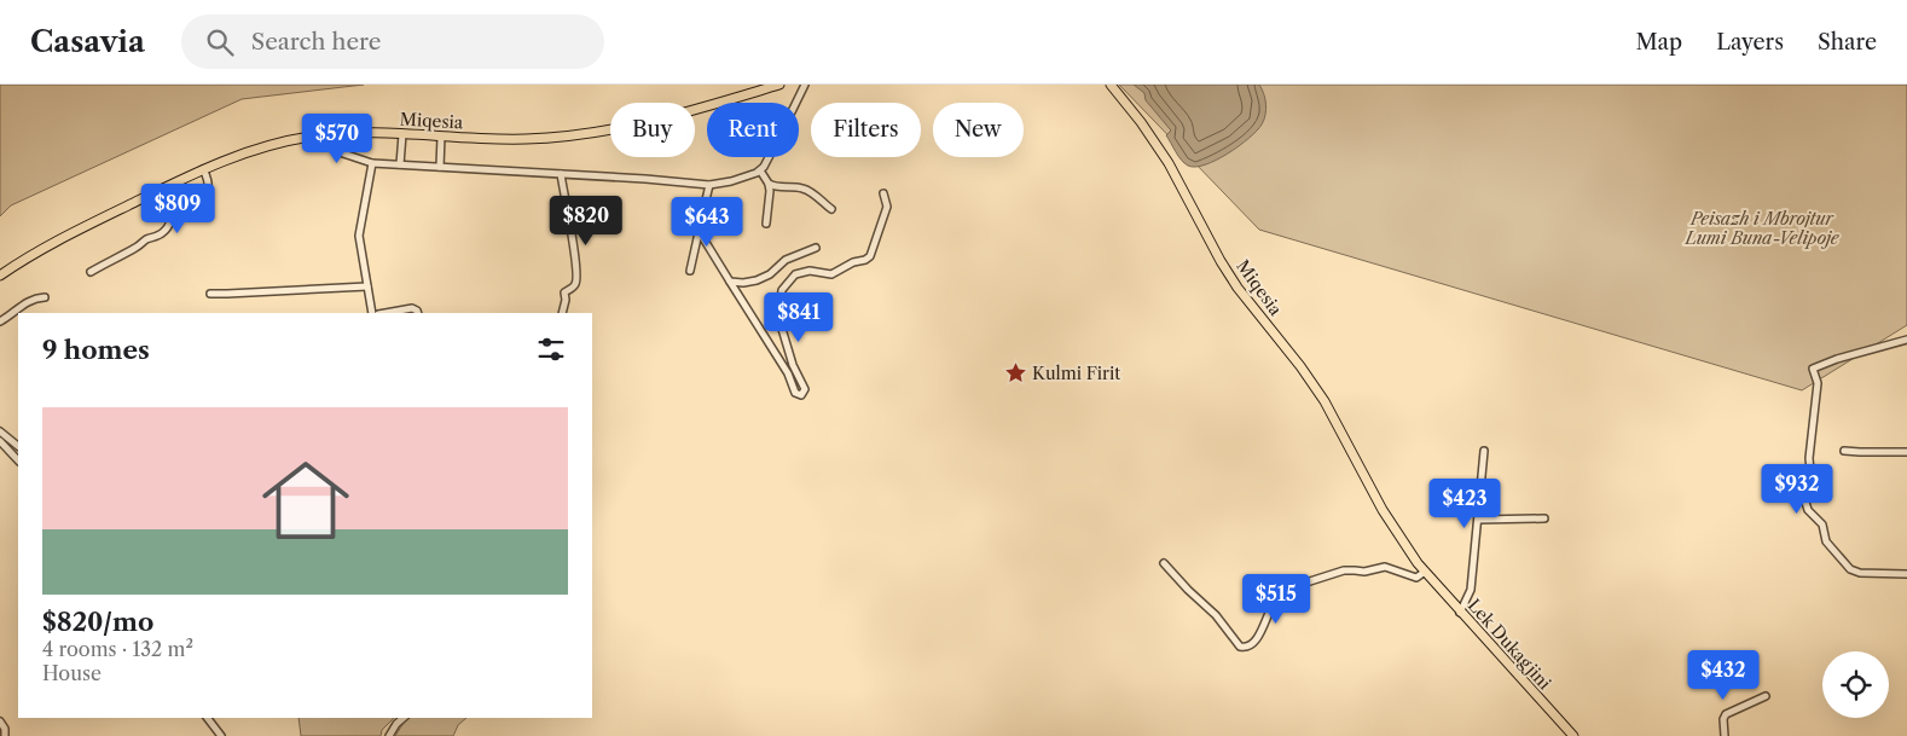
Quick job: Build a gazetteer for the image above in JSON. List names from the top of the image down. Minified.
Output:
{"streets":{"main road":["Miqesia","Lek Dukagjini"]},"crossings":[["Miqesia","Lek Dukagjini"]],"parks":["Peisazh i Mbrojtur Lumi Buna-Velipoje"],"places":{"place":["Kulmi Firit"]},"page":{"header":"Casavia","search":"Search here","nav":["Map","Layers","Share"],"chip":["Buy","Rent","Filters","New"],"price":["$570","$809","$820","$643","$841","$932","$423","$515","$432"],"heading":"9 homes","list":[{"name":"$820/mo","note":"4 rooms · 132 m² · House"}]}}
